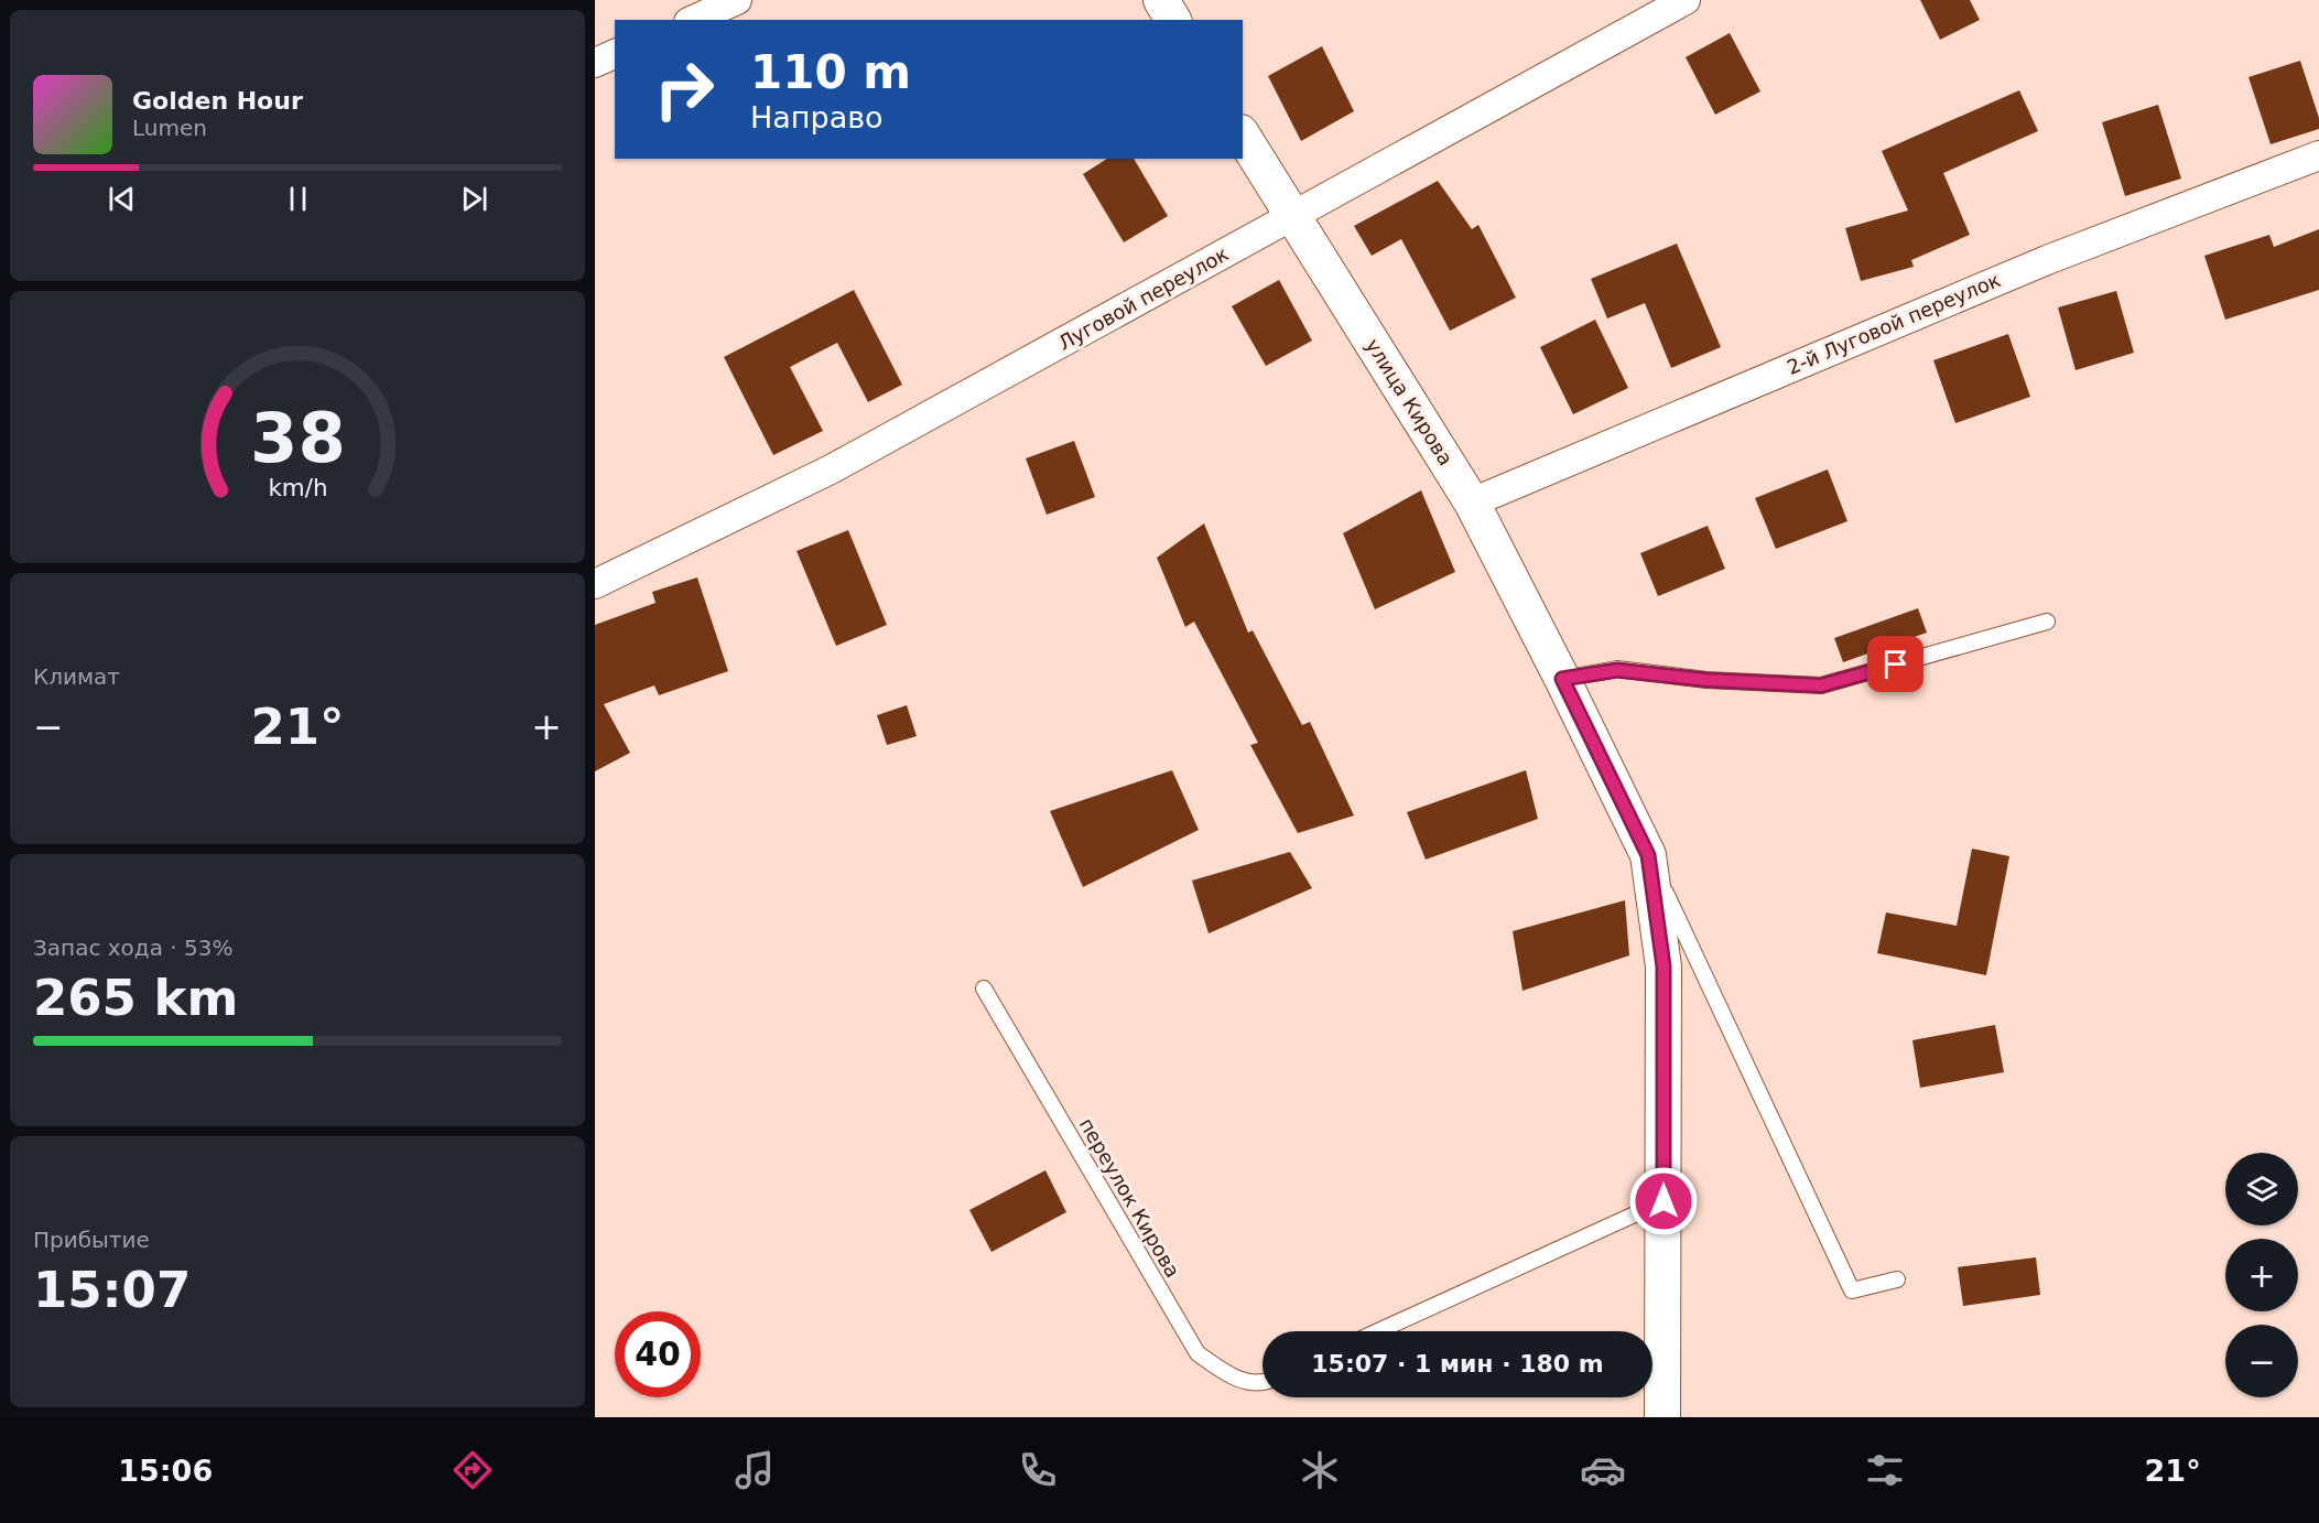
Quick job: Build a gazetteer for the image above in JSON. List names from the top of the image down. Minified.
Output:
{"streets":{"street":["Луговой переулок","2-й Луговой переулок","улица Кирова"],"lane":["переулок Кирова"]},"crossings":[["Луговой переулок","улица Кирова"],["2-й Луговой переулок","улица Кирова"]],"page":{"turn":["110 m","Направо"],"song":["Golden Hour","Lumen"],"tile":["Климат",["Запас хода · 53%","265 km"],["Прибытие","15:07"]],"heat":["−","21°","+"],"map_buttons":["+","−"],"limit":"40","trip":"15:07 · 1 мин · 180 m","tabs":["15:06","21°"],"gauge":["38","km/h"]}}
